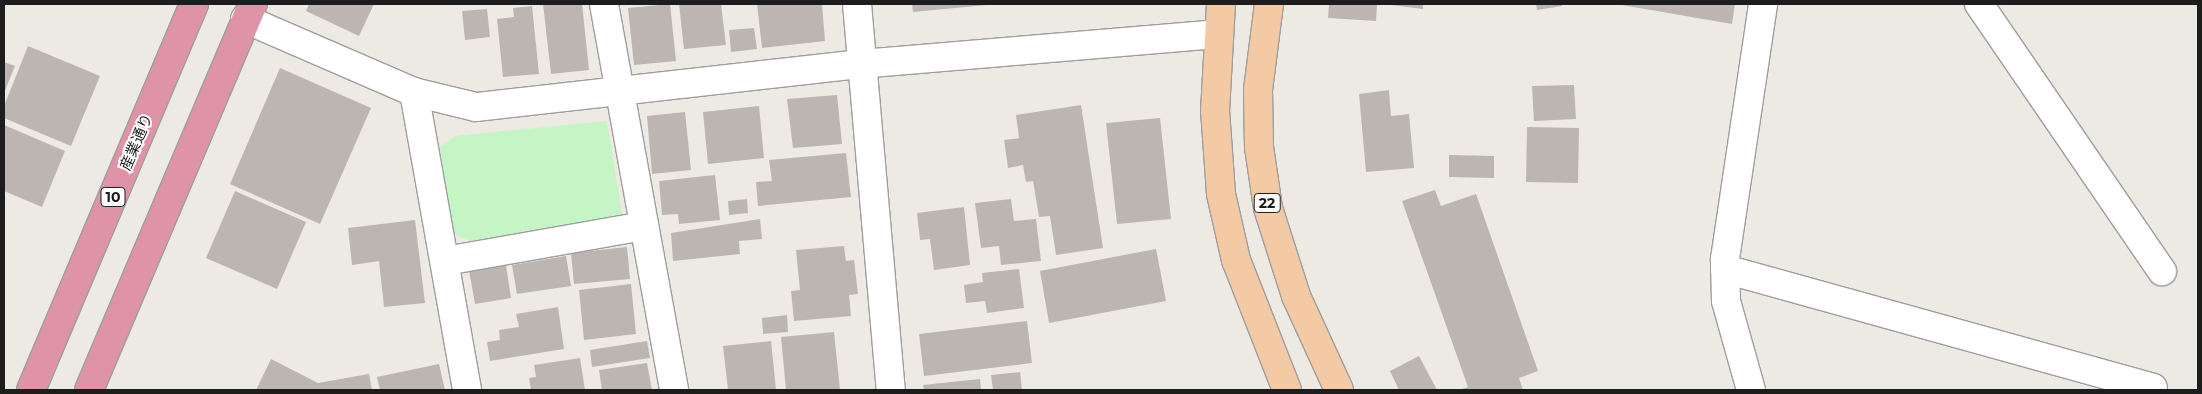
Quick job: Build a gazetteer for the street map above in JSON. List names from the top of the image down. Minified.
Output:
{"streets":{"highway":["産業通り","10"],"main road":["22"]}}
